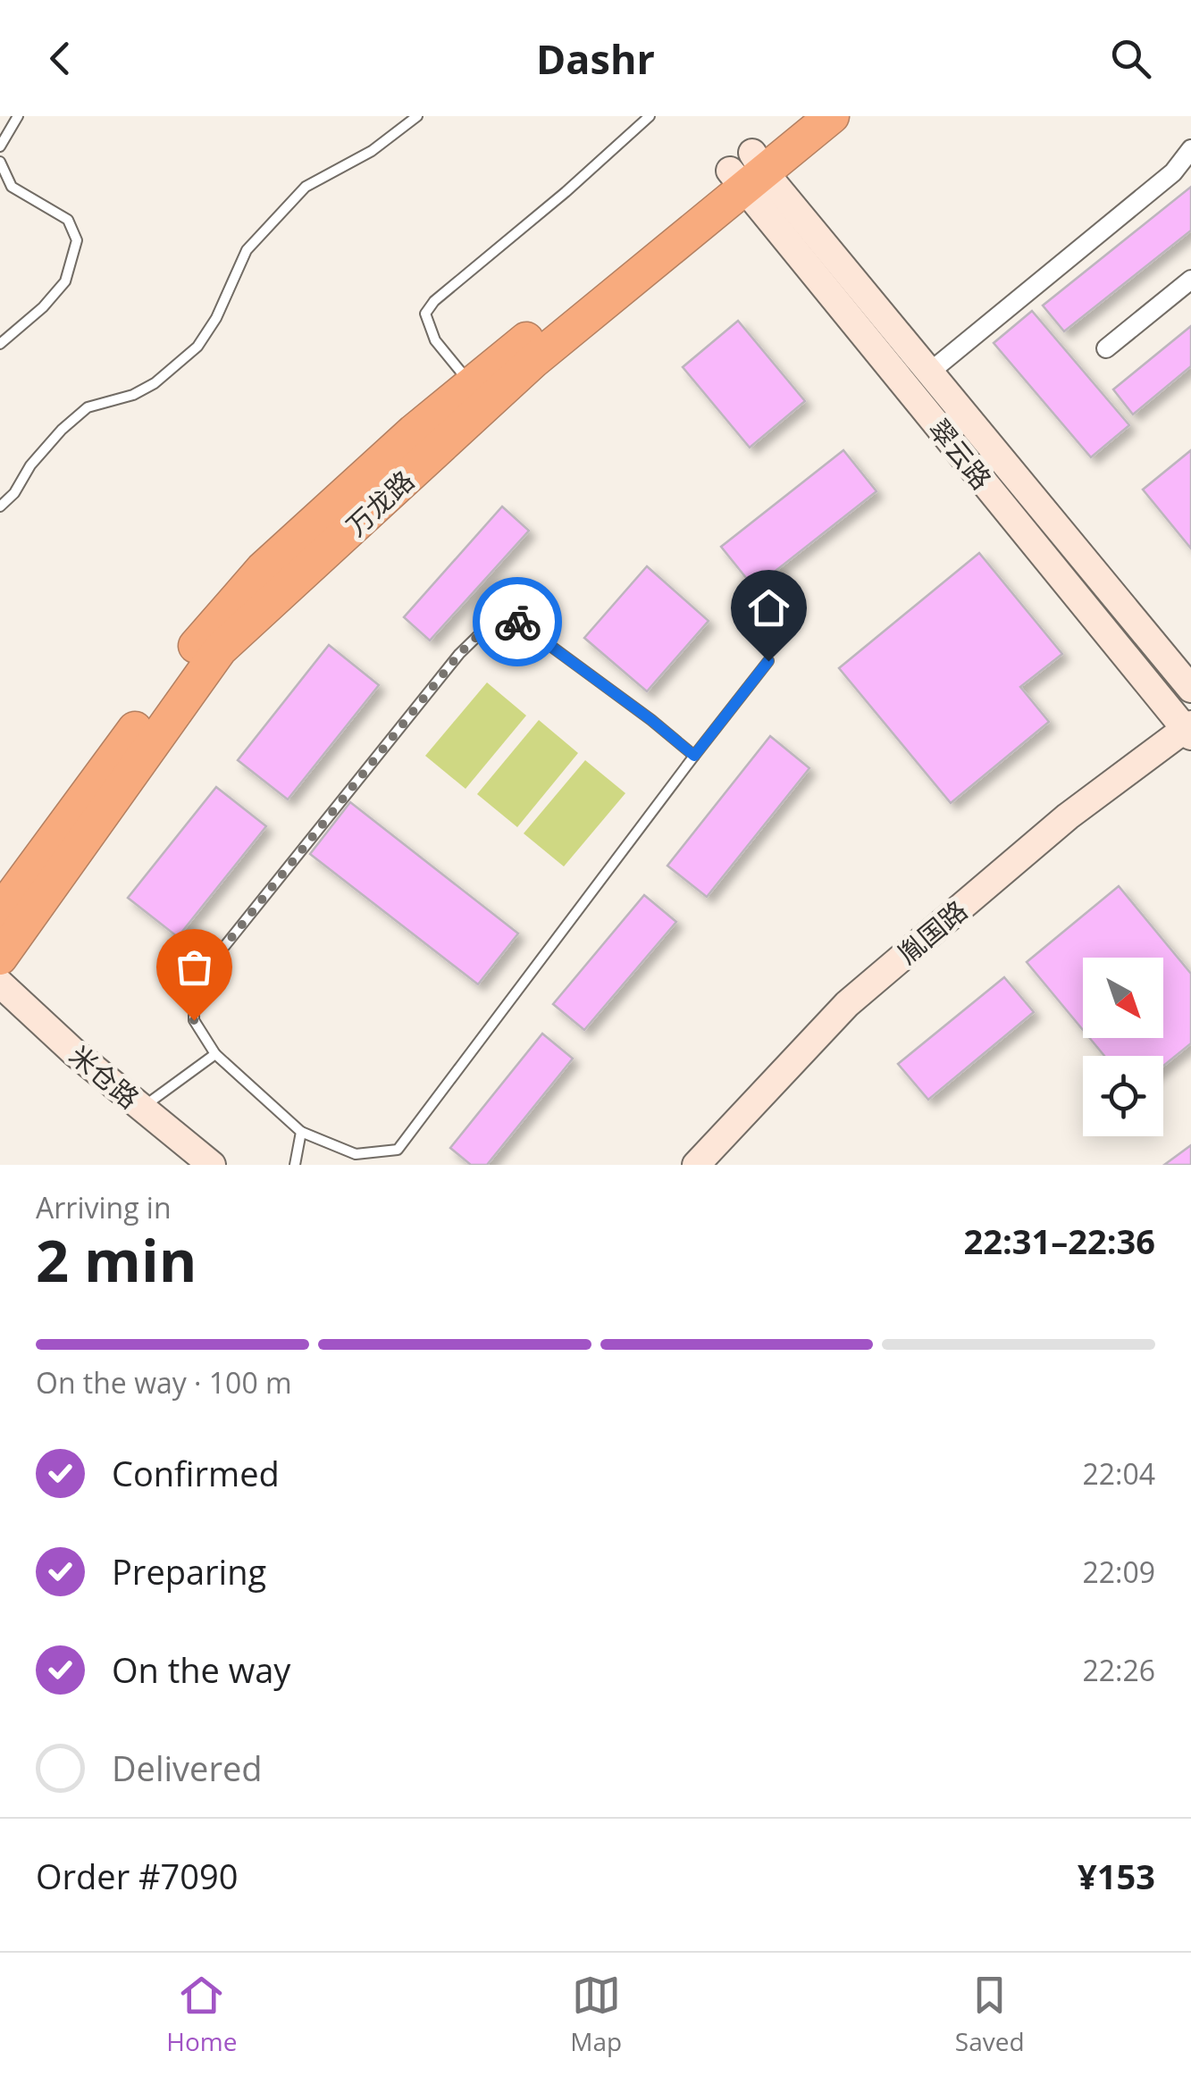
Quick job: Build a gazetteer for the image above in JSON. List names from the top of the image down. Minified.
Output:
{"streets":{"highway":["万龙路"],"street":["翠云路","胤国路","米仓路"]},"crossings":[["翠云路","万龙路"],["翠云路","胤国路"]],"north":"bottom right","page":{"header":"Dashr","heading":["2 min","Arriving in","22:31–22:36"],"panel":["Order #7090","¥153"],"bar":"On the way · 100 m","list":[["Confirmed","22:04"],["Preparing","22:09"],["On the way","22:26"],"Delivered"],"tabs":["Home","Map","Saved"]}}
